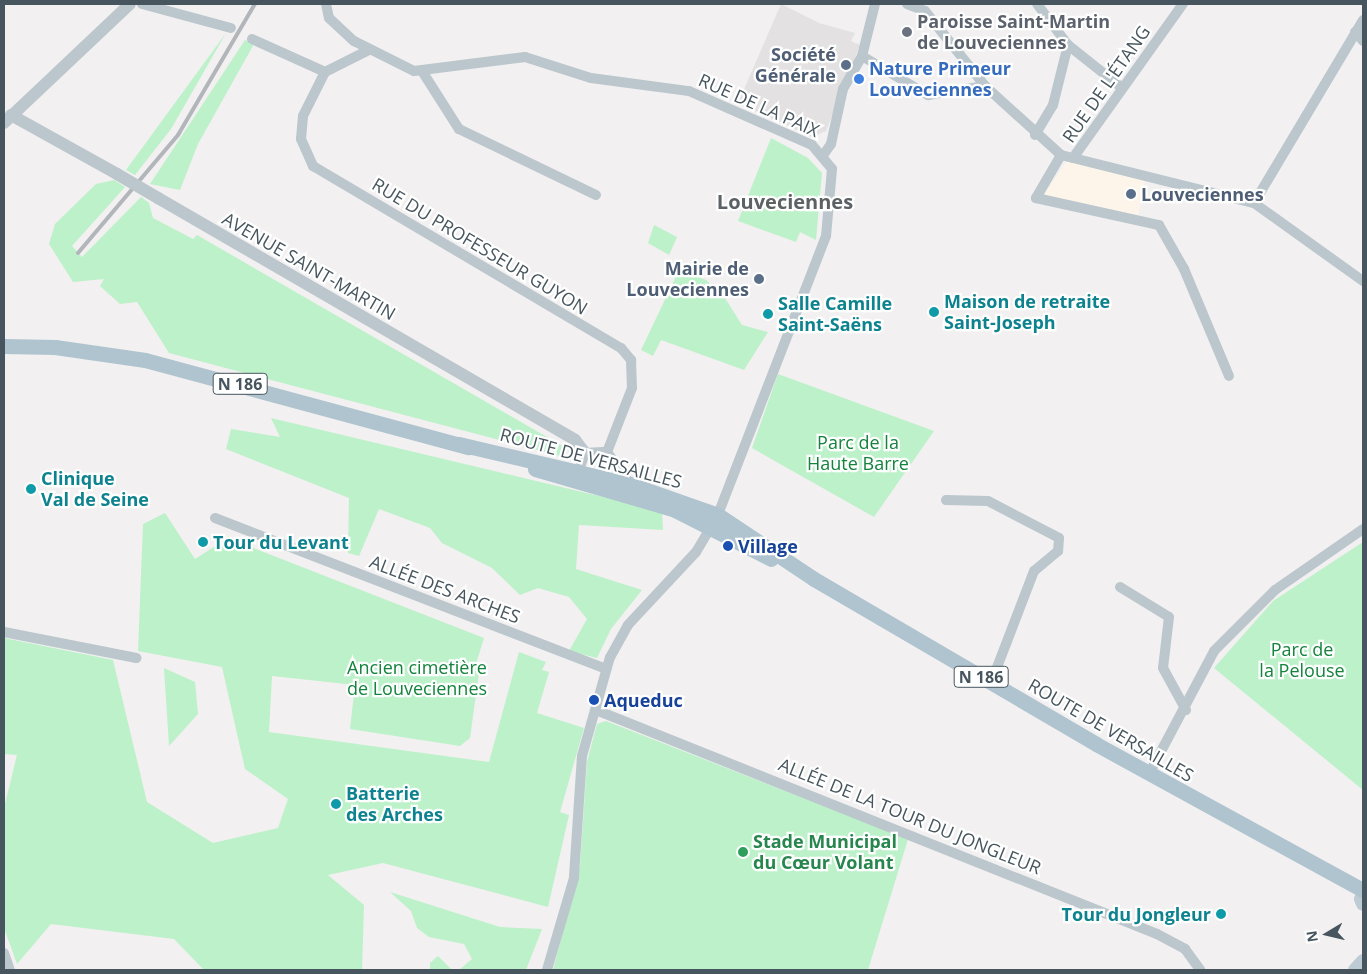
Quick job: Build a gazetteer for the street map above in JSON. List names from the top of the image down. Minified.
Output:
{"streets":{"main road":["N 186","ROUTE DE VERSAILLES"],"street":["RUE DE L'ÉTANG","RUE DE LA PAIX","RUE DU PROFESSEUR GUYON","AVENUE SAINT-MARTIN","ALLÉE DES ARCHES","ALLÉE DE LA TOUR DU JONGLEUR"]},"districts":["Louveciennes"],"parks":["Parc de la Haute Barre","Parc de la Pelouse","Ancien cimetière de Louveciennes"],"places":["Paroisse Saint-Martin de Louveciennes","Société Générale","Nature Primeur Louveciennes","Louveciennes","Mairie de Louveciennes","Maison de retraite Saint-Joseph","Salle Camille Saint-Saëns","Clinique Val de Seine","Tour du Levant","Village","Aqueduc","Batterie des Arches","Stade Municipal du Cœur Volant","Tour du Jongleur"],"north":"left"}
